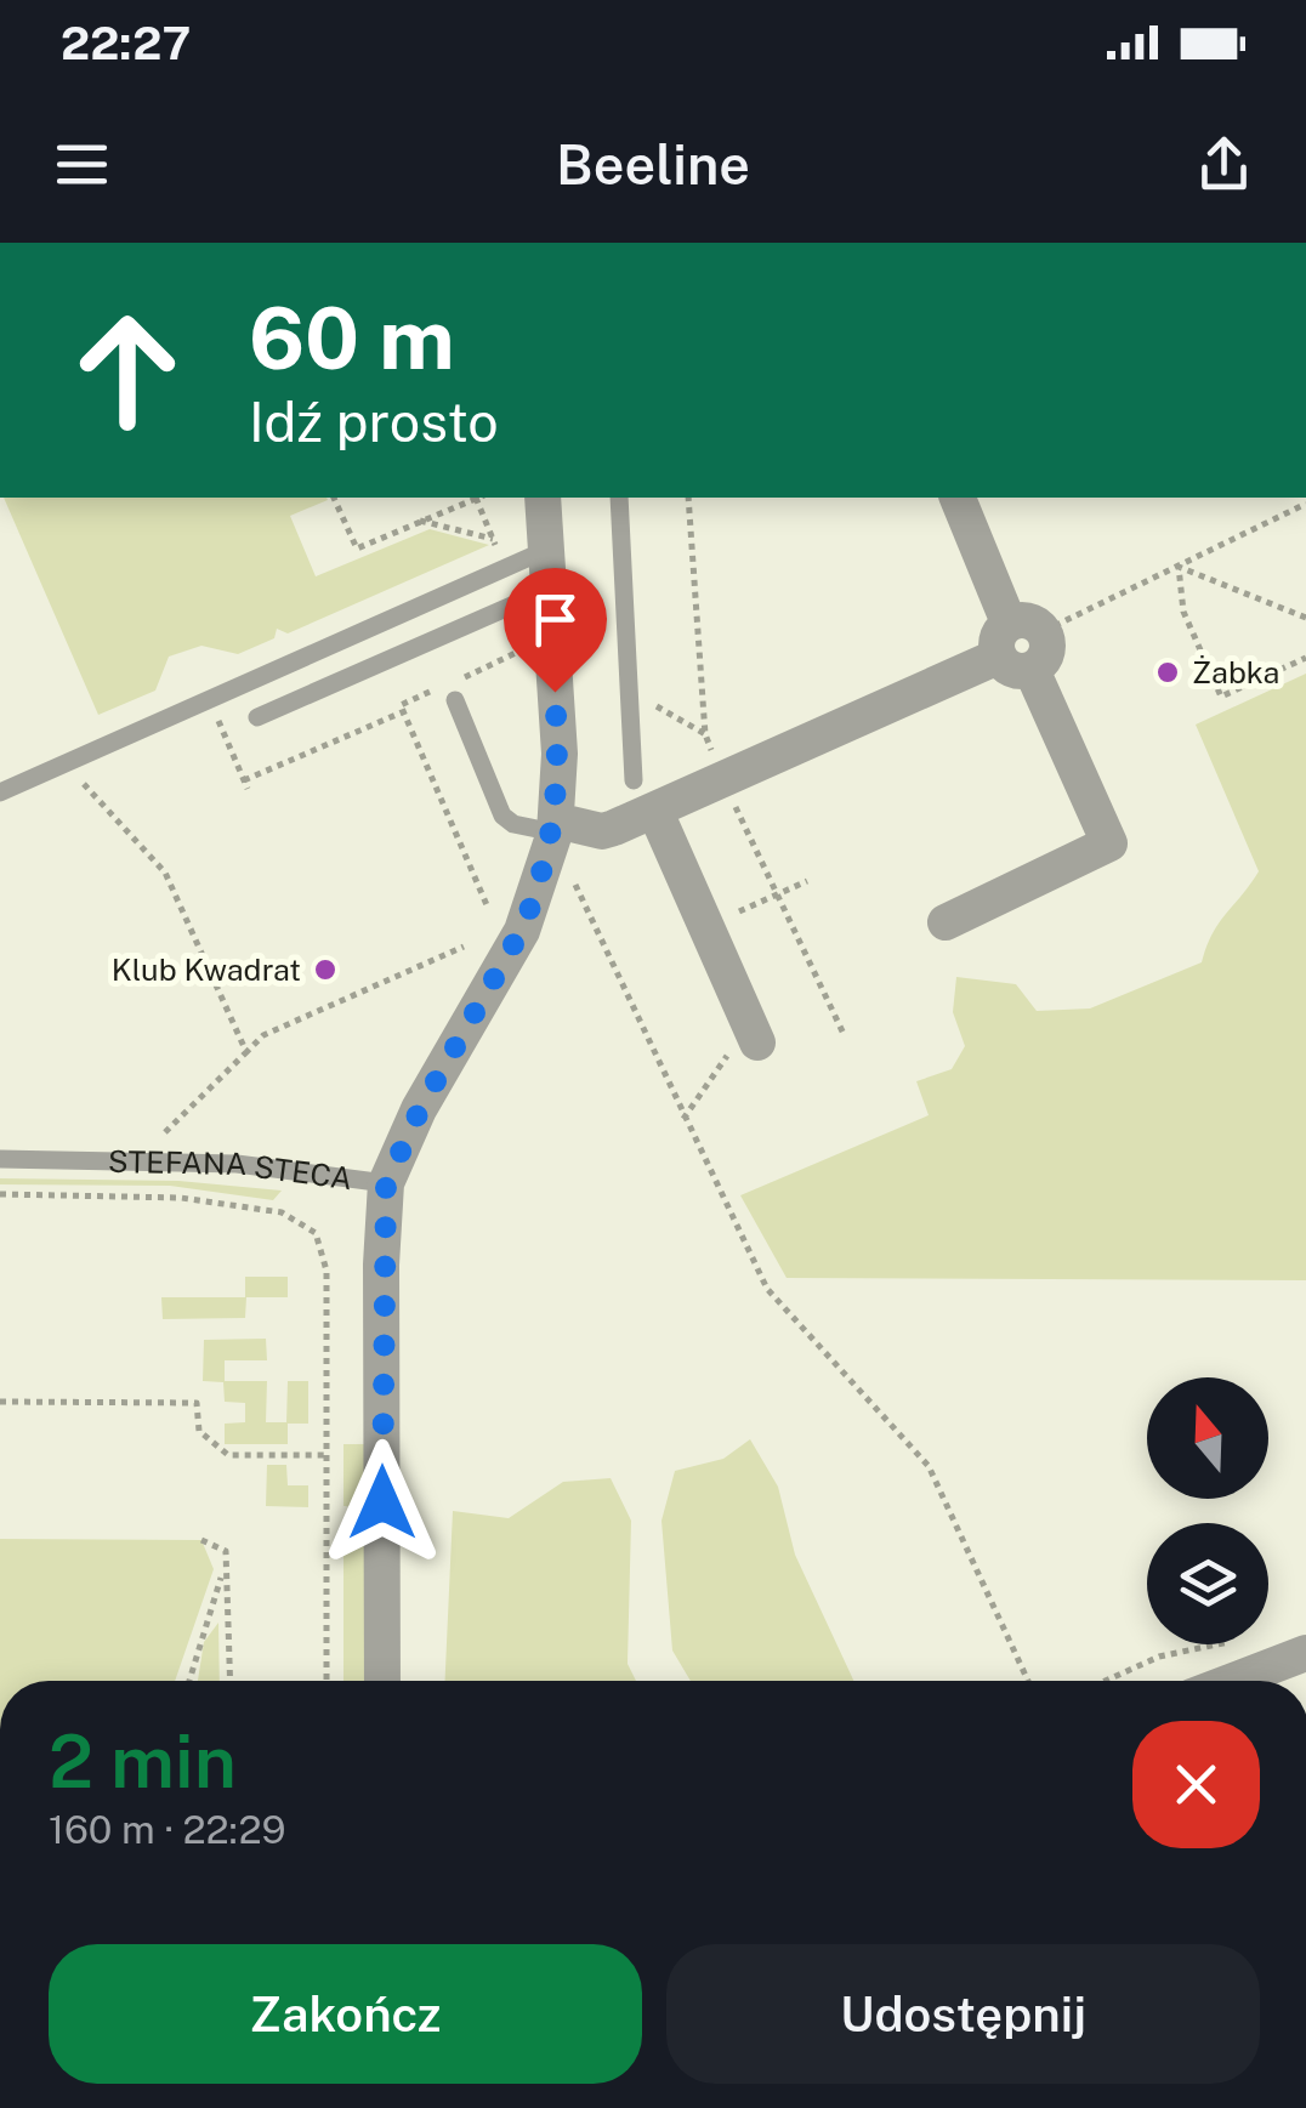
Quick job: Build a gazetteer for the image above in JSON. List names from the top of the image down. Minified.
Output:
{"streets":{"street":["STEFANA STECA"]},"places":["Żabka","Klub Kwadrat"],"north":"top","page":{"status":"22:27","header":"Beeline","turn":["60 m","Idź prosto"],"heading":["2 min","160 m · 22:29"],"buttons":["Zakończ","Udostępnij"]}}
